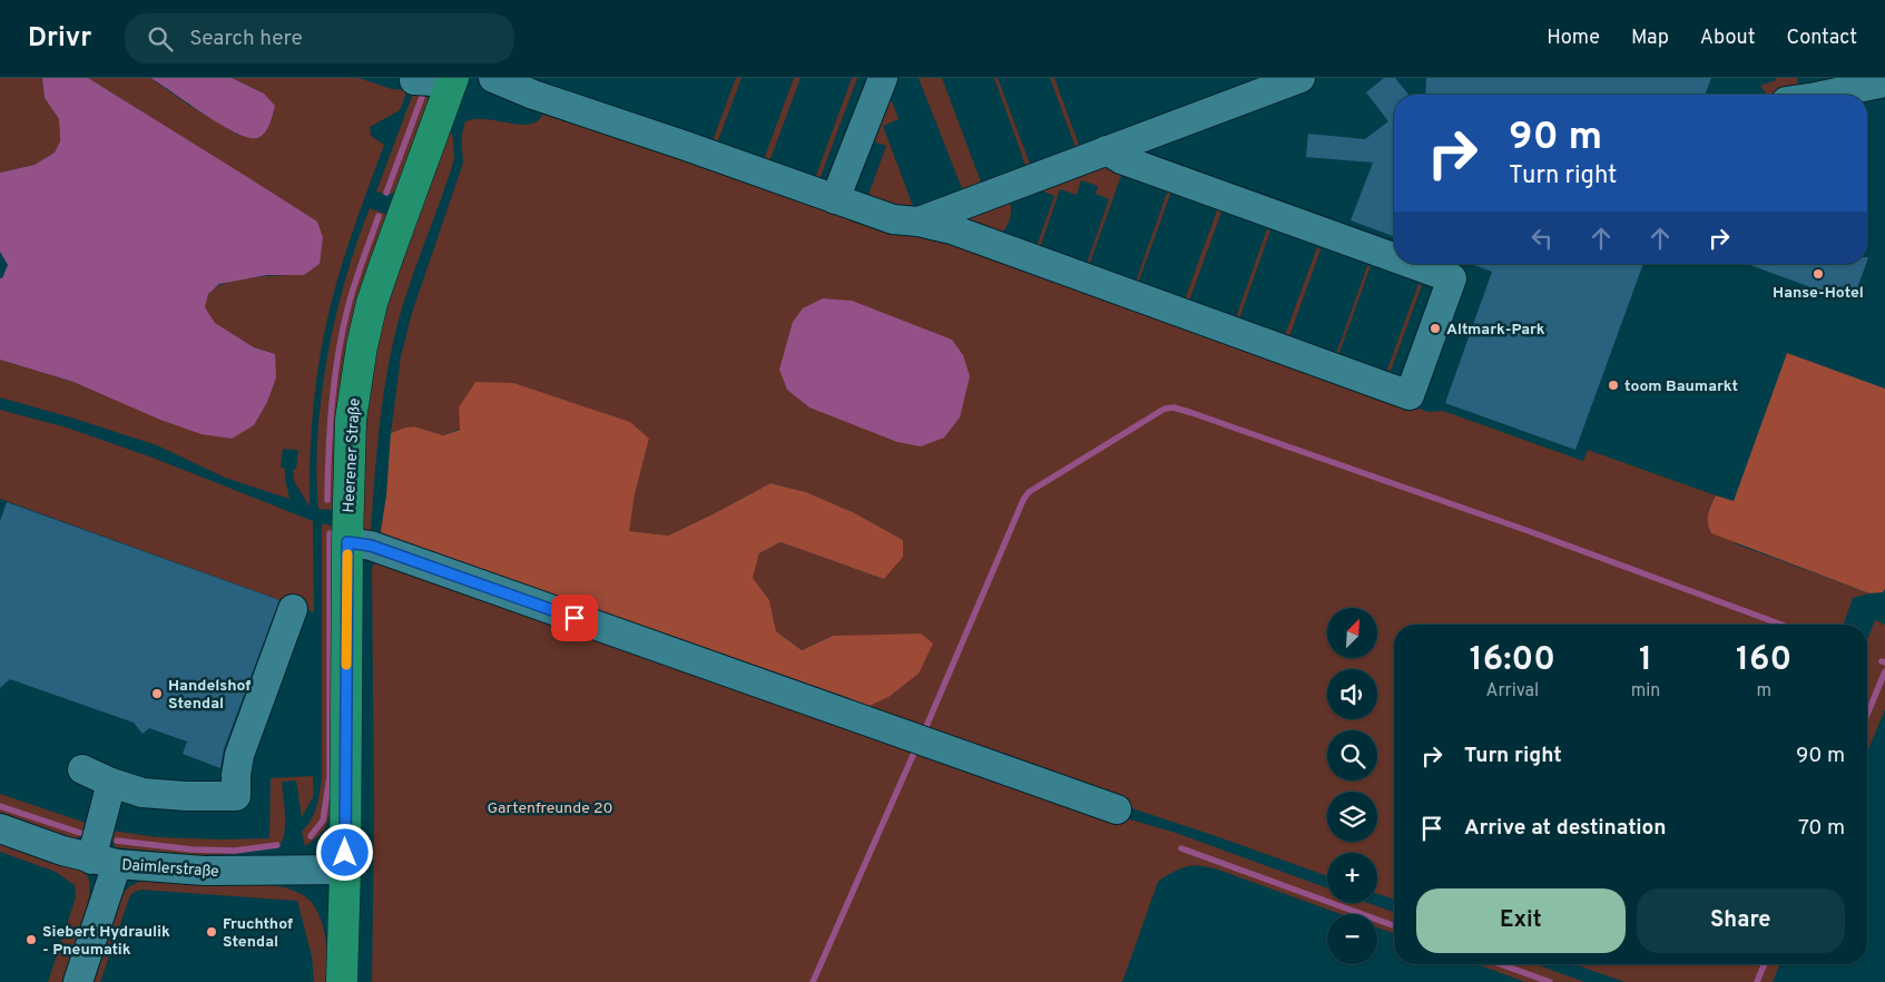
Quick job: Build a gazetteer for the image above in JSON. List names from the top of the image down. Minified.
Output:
{"streets":{"main road":["Heerener Straße"],"street":["Daimlerstraße"]},"crossings":[["Heerener Straße","Daimlerstraße"]],"parks":["Gartenfreunde 20"],"places":["Hanse-Hotel","Altmark-Park","toom Baumarkt","Handelshof Stendal","Fruchthof Stendal","Siebert Hydraulik - Pneumatik"],"north":"top right","page":{"header":"Drivr","search":"Search here","nav":["Home","Map","About","Contact"],"turn":["90 m","Turn right"],"map_buttons":["+","−"],"eta":["16:00","Arrival","1","min","160","m"],"list":[{"name":"Turn right","value":"90 m"},{"name":"Arrive at destination","value":"70 m"}],"buttons":["Exit","Share"]}}
